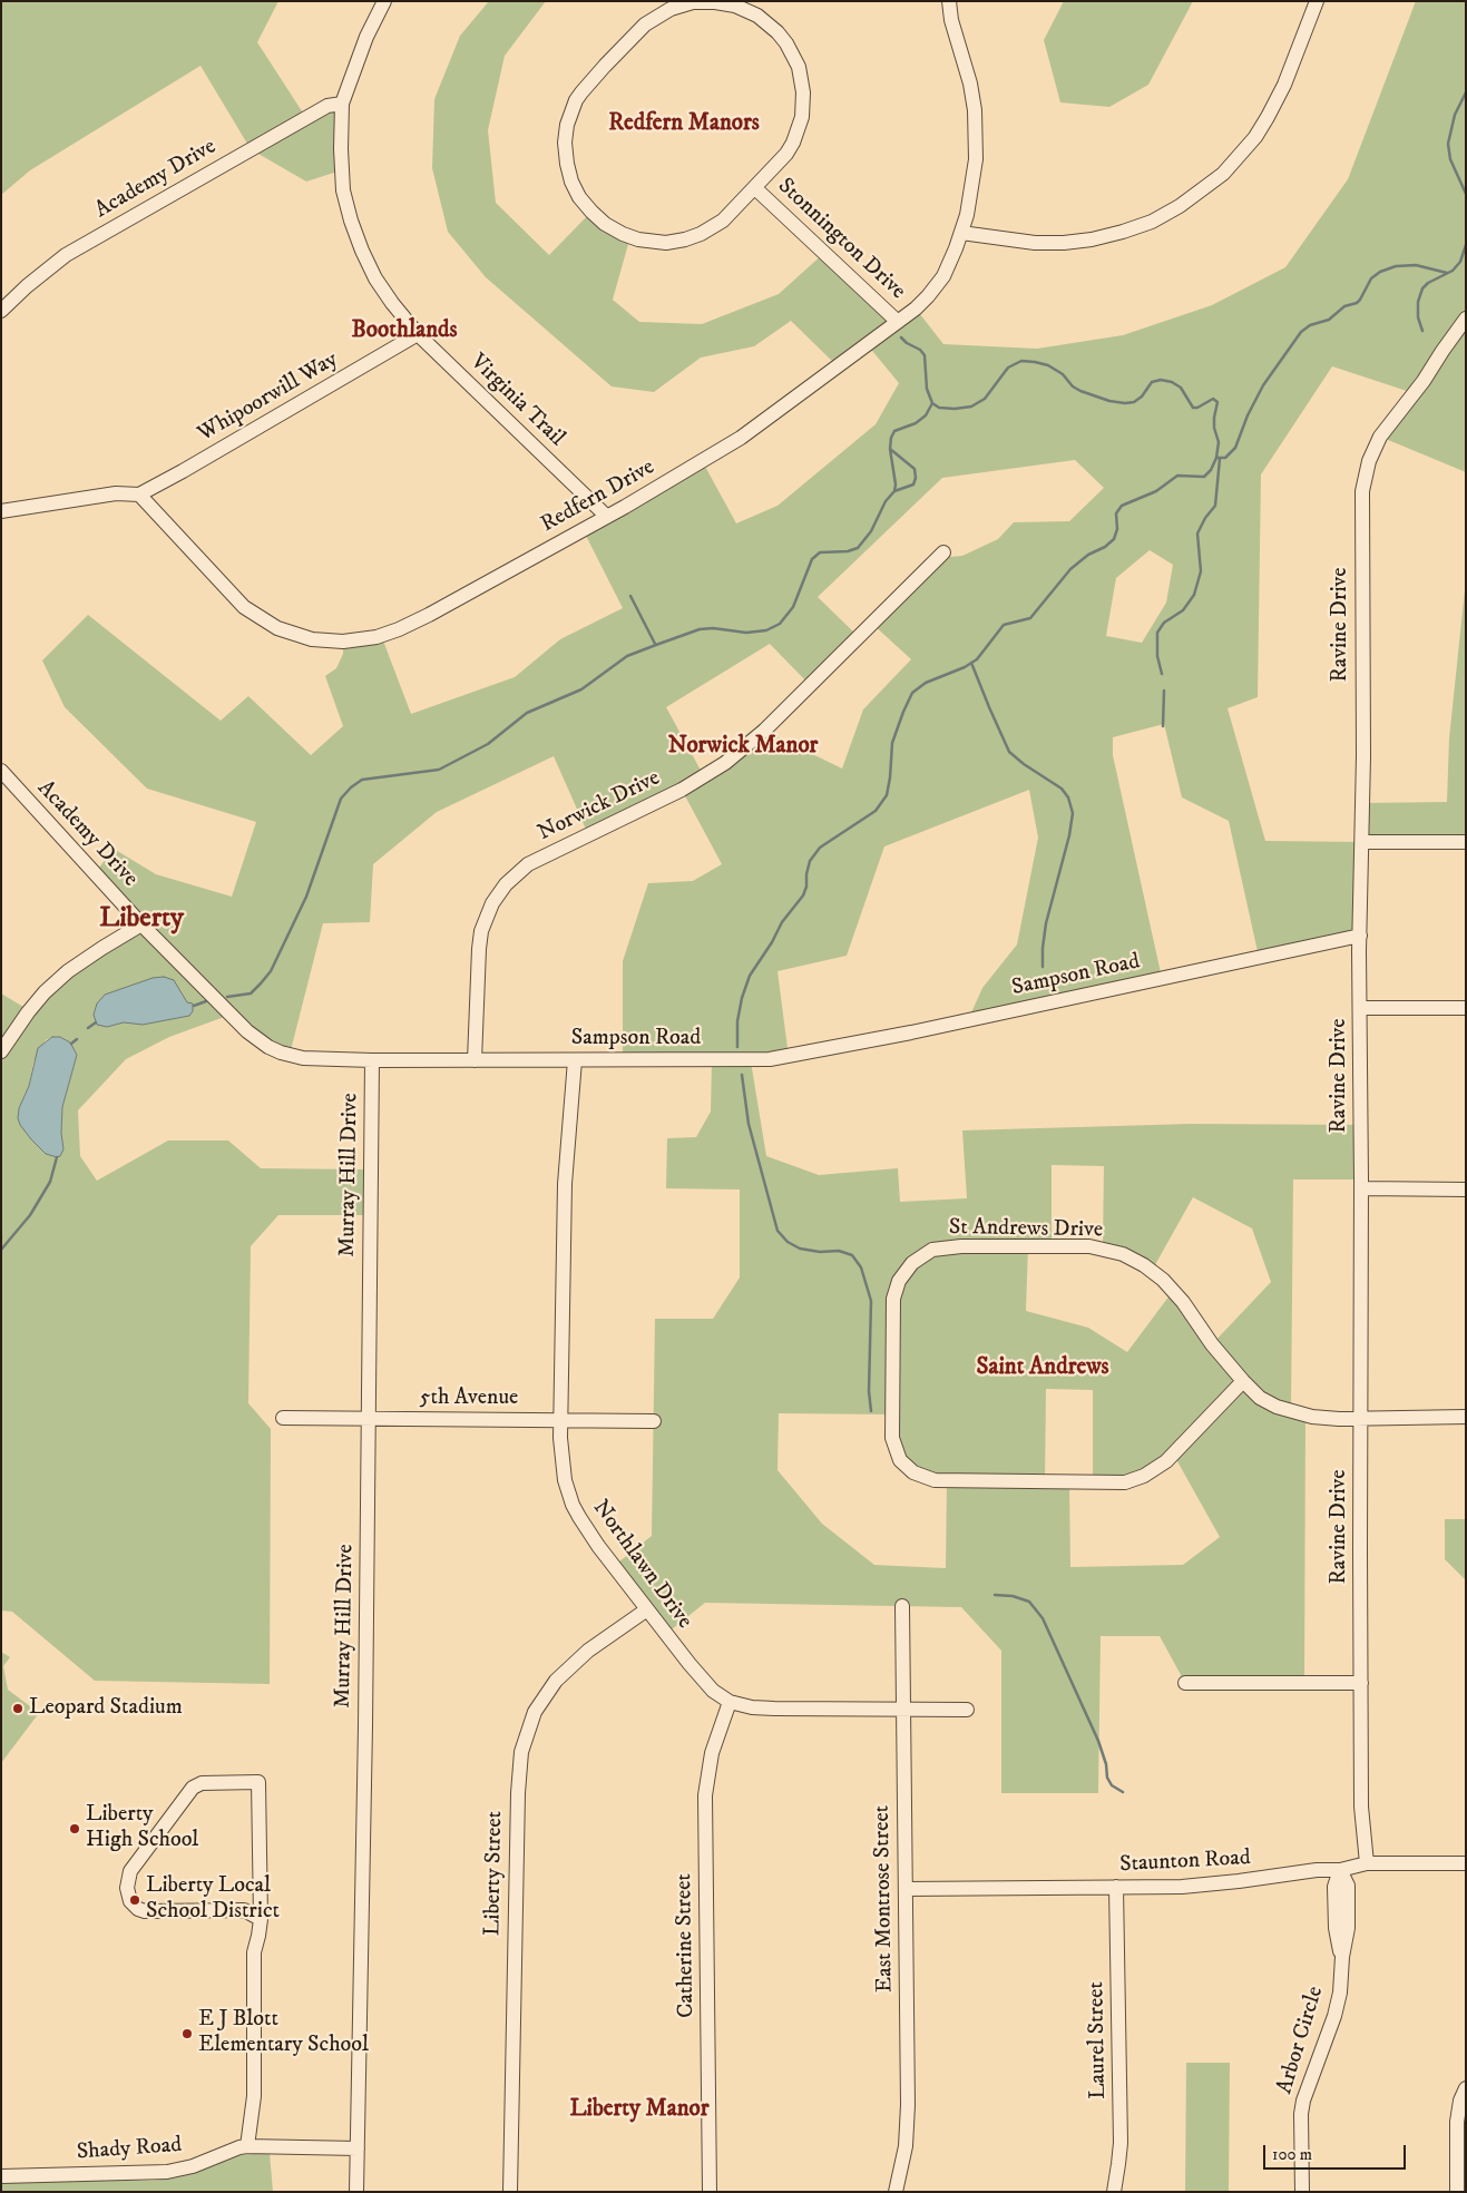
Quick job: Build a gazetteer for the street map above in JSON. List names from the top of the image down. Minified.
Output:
{"streets":{"street":["Academy Drive","Stonnington Drive","Whipoorwill Way","Virginia Trail","Redfern Drive","Ravine Drive","Norwick Drive","Sampson Road","Murray Hill Drive","St Andrews Drive","5th Avenue","Northlawn Drive","Staunton Road","Liberty Street","East Montrose Street","Catherine Street","Laurel Street","Arbor Circle","Shady Road"]},"crossings":[["Academy Drive","Virginia Trail"],["Academy Drive","Sampson Road"],["Stonnington Drive","Redfern Drive"],["Whipoorwill Way","Virginia Trail"],["Whipoorwill Way","Redfern Drive"],["Virginia Trail","Redfern Drive"],["Ravine Drive","Sampson Road"],["Ravine Drive","St Andrews Drive"],["Ravine Drive","Staunton Road"],["Norwick Drive","Sampson Road"],["Sampson Road","Murray Hill Drive"],["Sampson Road","Northlawn Drive"],["Murray Hill Drive","5th Avenue"],["Murray Hill Drive","Shady Road"],["5th Avenue","Northlawn Drive"],["Northlawn Drive","Liberty Street"],["Northlawn Drive","East Montrose Street"],["Northlawn Drive","Catherine Street"],["Staunton Road","East Montrose Street"],["Staunton Road","Laurel Street"],["Staunton Road","Arbor Circle"]],"districts":["Redfern Manors","Boothlands","Norwick Manor","Liberty","Saint Andrews","Liberty Manor"],"places":["Leopard Stadium","Liberty High School","Liberty Local School District","E J Blott Elementary School"],"scale_bar":"100 m"}
